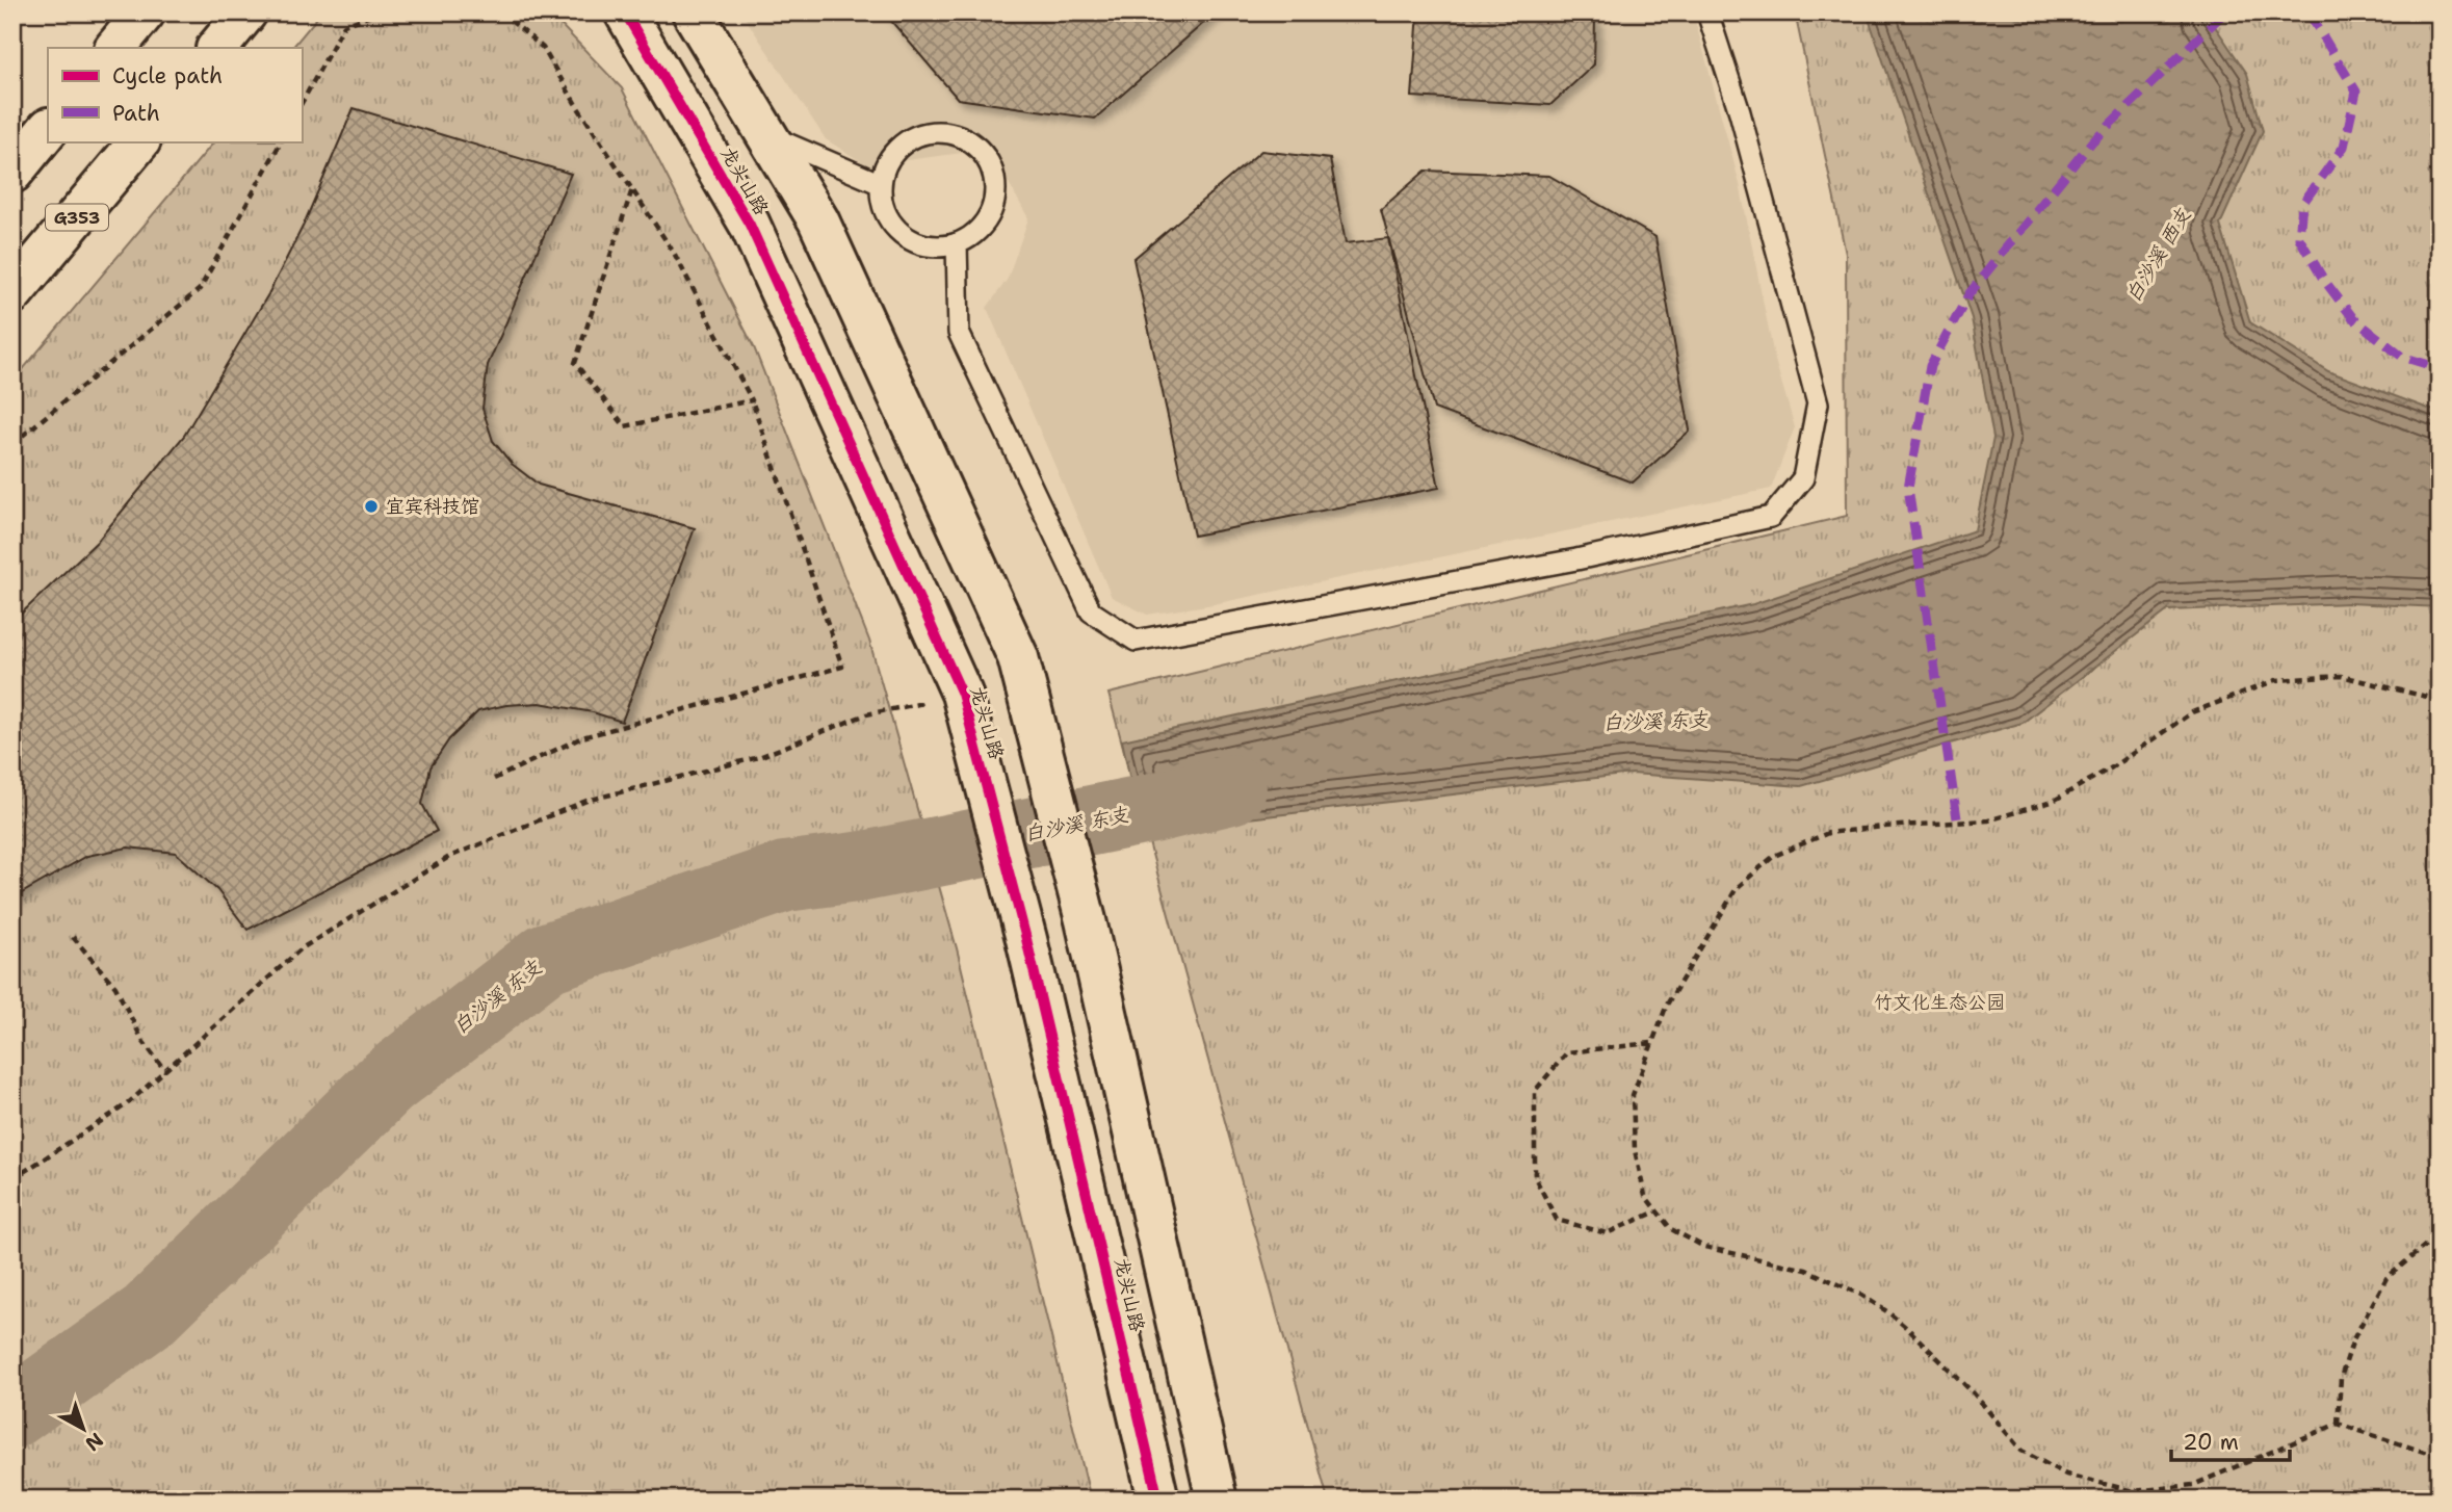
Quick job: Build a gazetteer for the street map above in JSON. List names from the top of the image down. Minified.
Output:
{"streets":{"main road":["龙头山路","G353"]},"water":["白沙溪 西支","白沙溪 东支"],"parks":["竹文化生态公园"],"places":["宜宾科技馆"],"legend":["Cycle path","Path"],"scale_bar":"20 m","north":"bottom right"}
